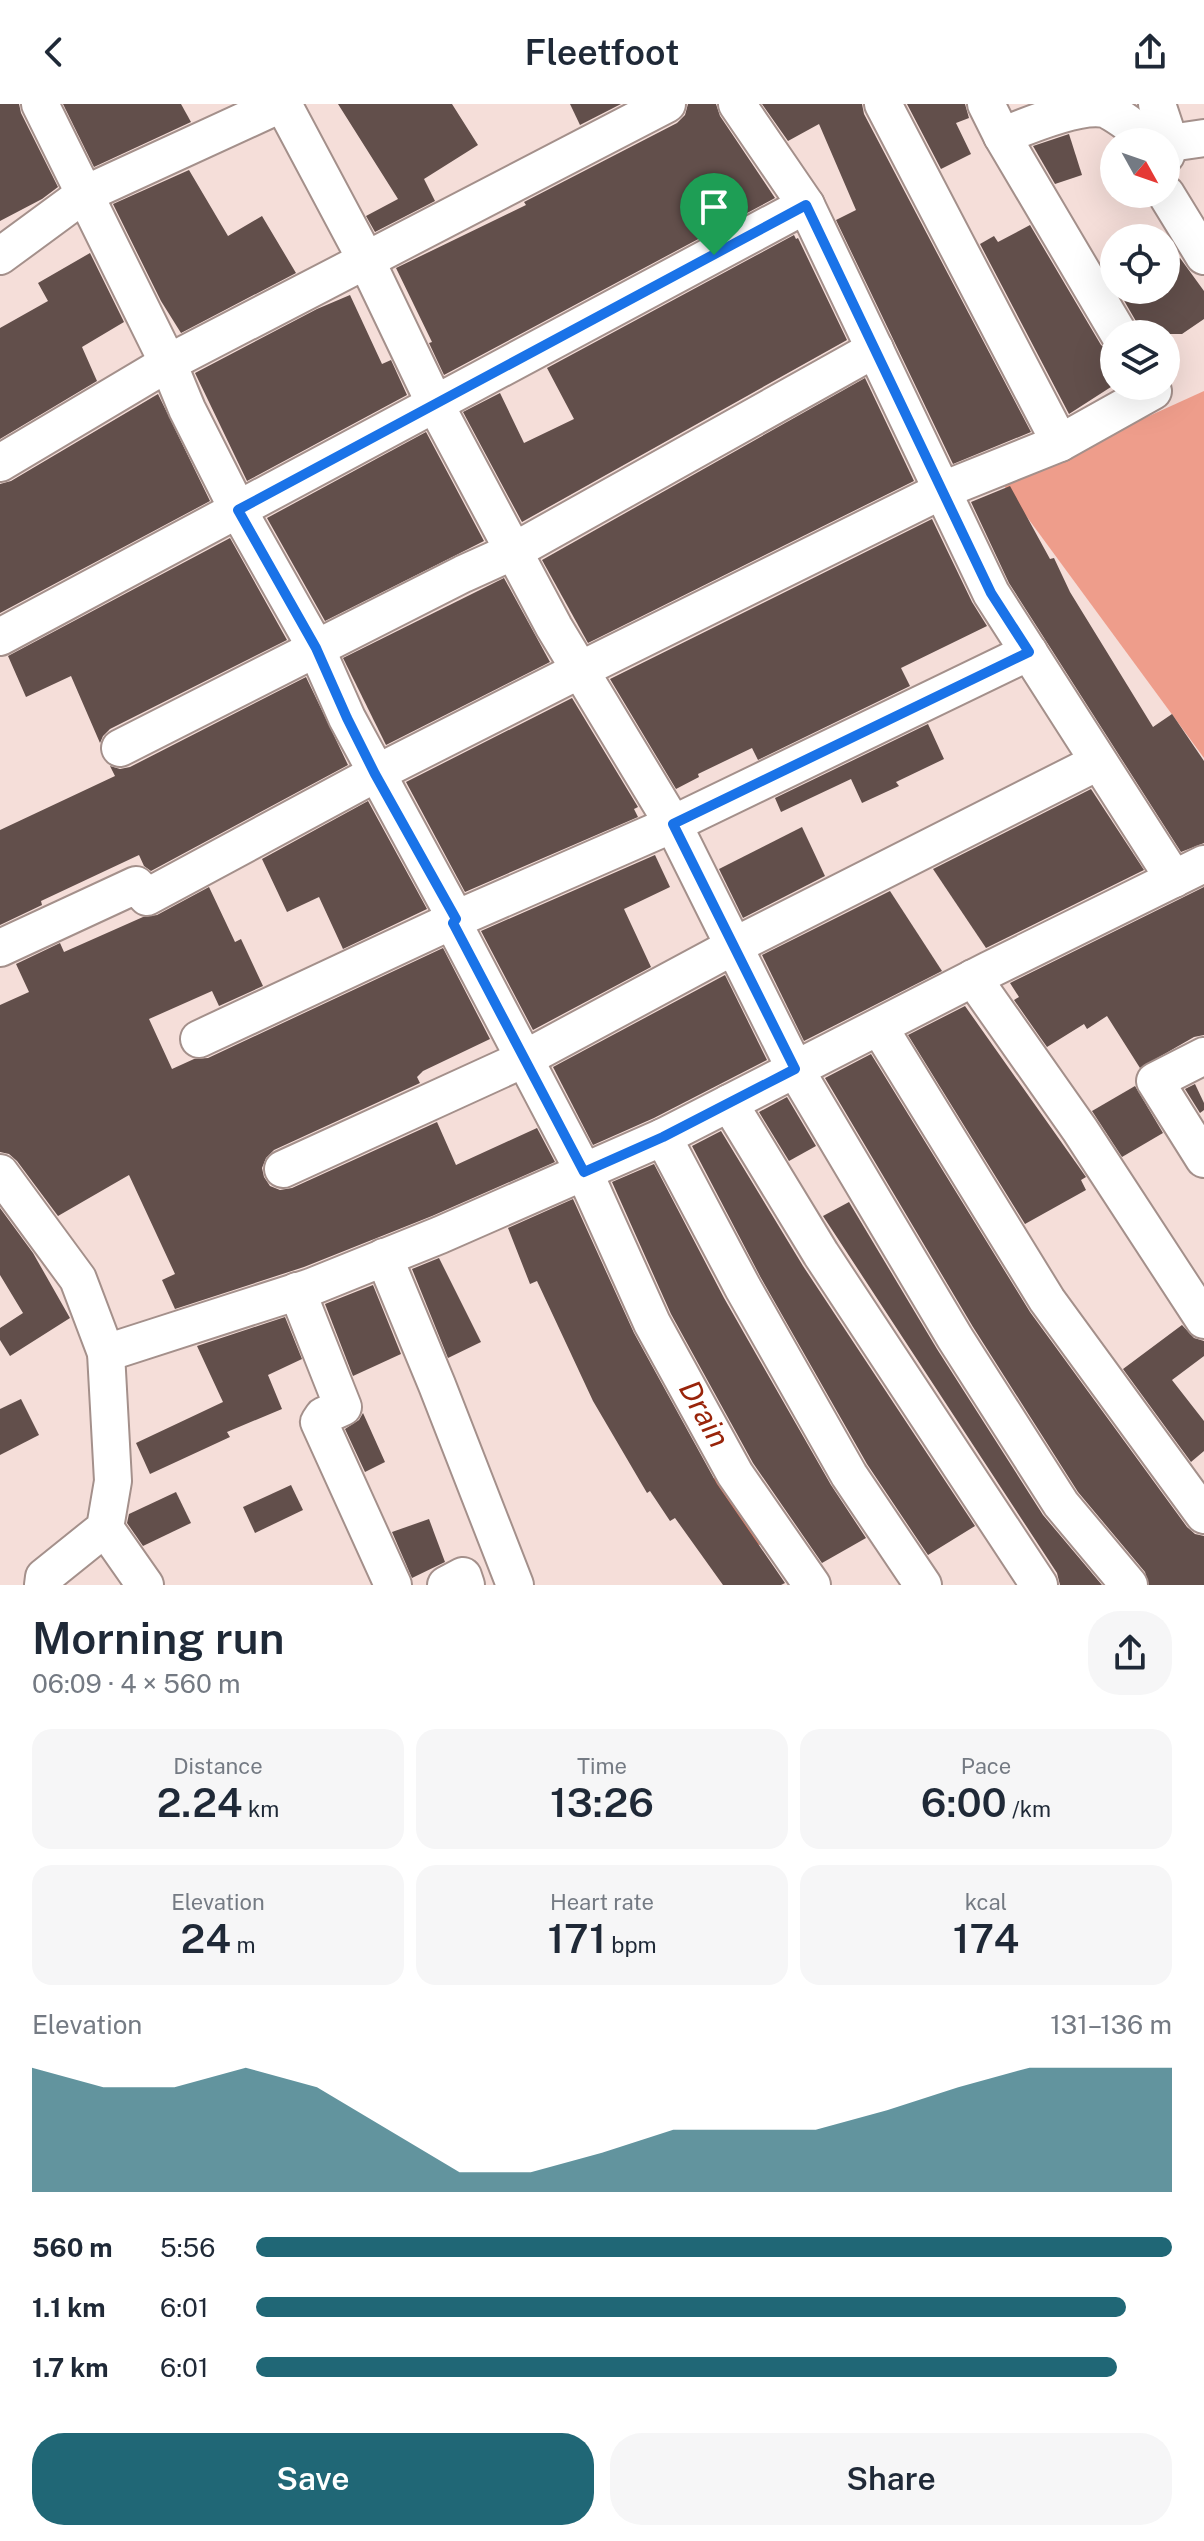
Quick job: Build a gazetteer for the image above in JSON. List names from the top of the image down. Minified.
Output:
{"water":["Drain"],"north":"bottom right","page":{"header":"Fleetfoot","heading":["Morning run","06:09 · 4 × 560 m"],"stats":[["Distance","2.24 km"],["Time","13:26"],["Pace","6:00 /km"],["Elevation","24 m"],["Heart rate","171 bpm"],["kcal","174"]],"chart":["Elevation","131–136 m"],"list":[{"name":"560 m","note":"5:56"},{"name":"1.1 km","note":"6:01"},{"name":"1.7 km","note":"6:01"}],"buttons":["Save","Share"]}}
